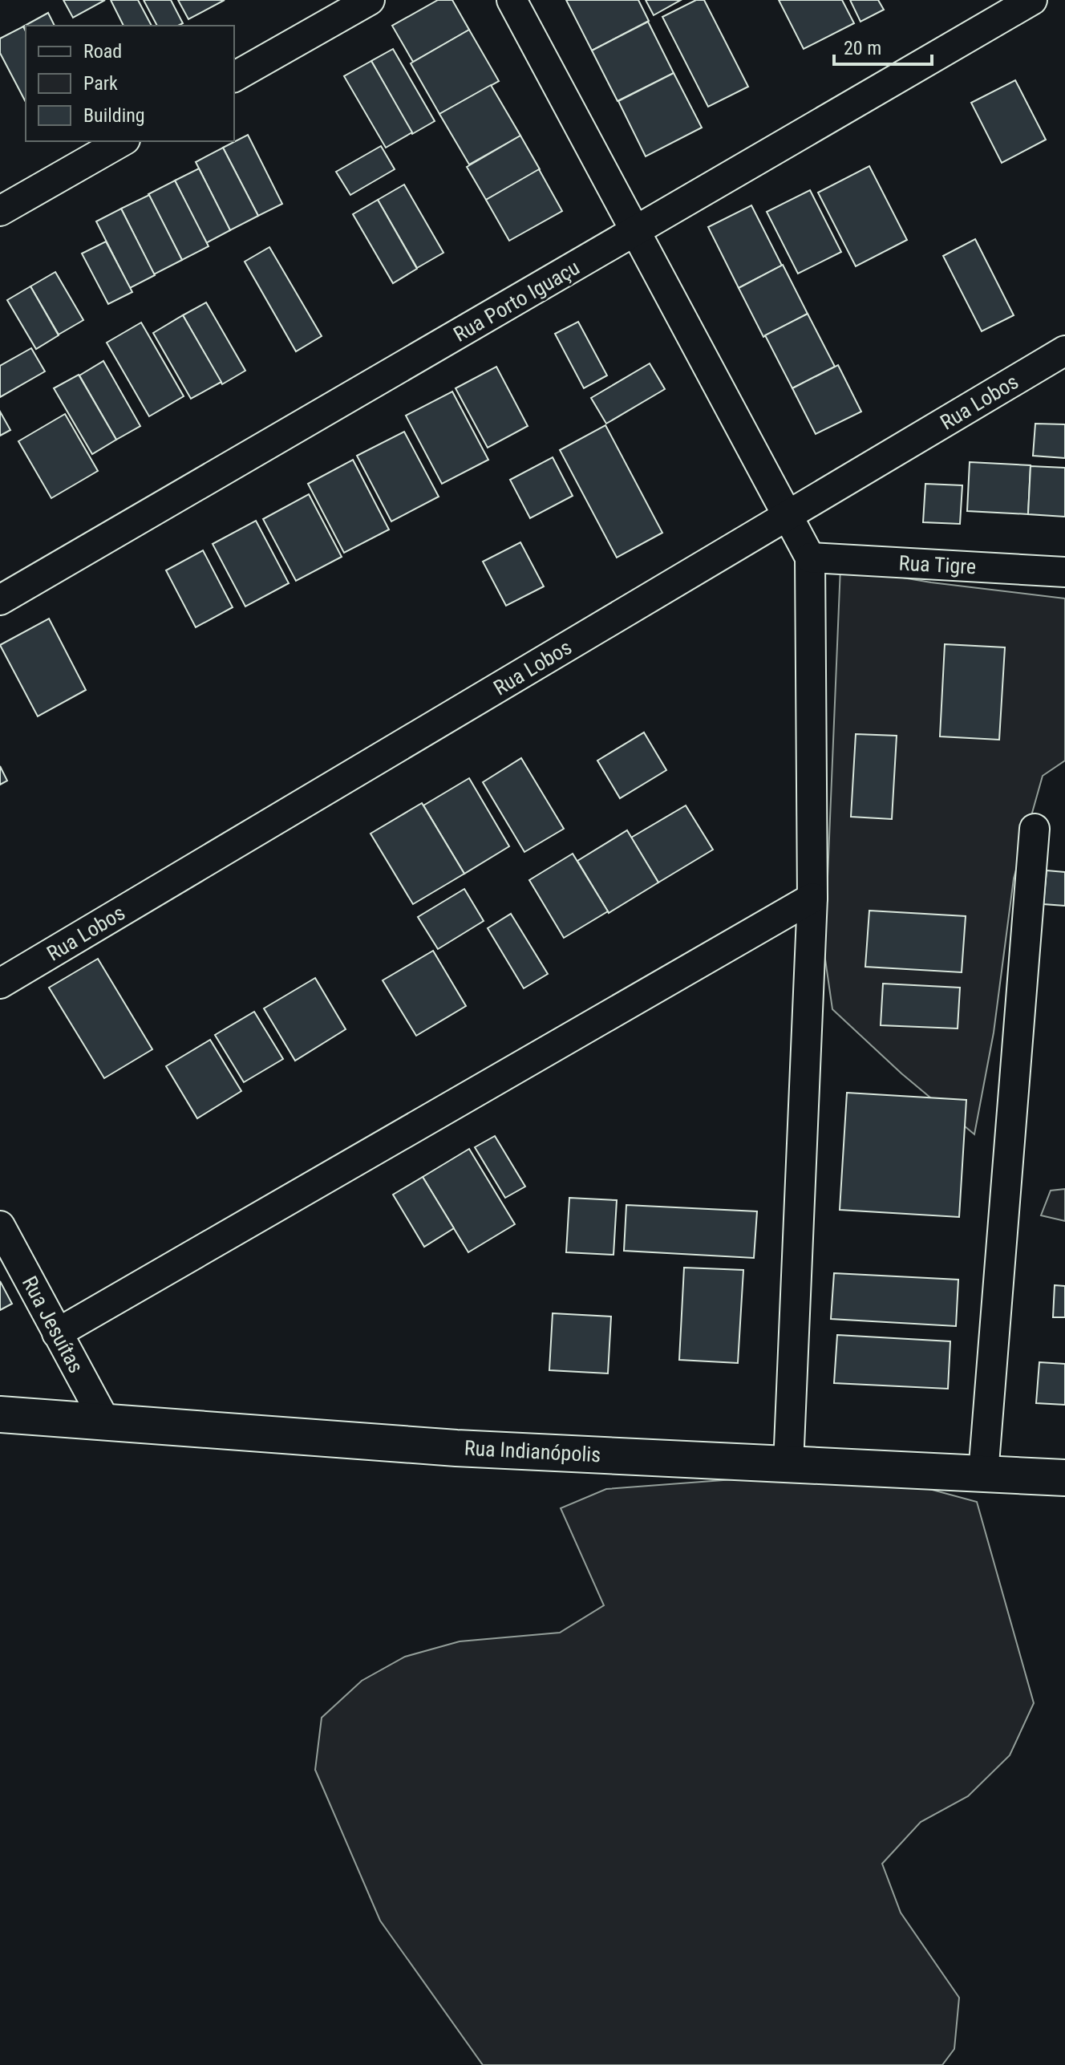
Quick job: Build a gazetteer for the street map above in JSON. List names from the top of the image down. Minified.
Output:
{"streets":{"street":["Rua Porto Iguaçu","Rua Lobos","Rua Tigre","Rua Jesuítas","Rua Indianópolis"]},"crossings":[["Rua Jesuítas","Rua Indianópolis"]],"legend":["Road","Park","Building"],"scale_bar":"20 m"}
